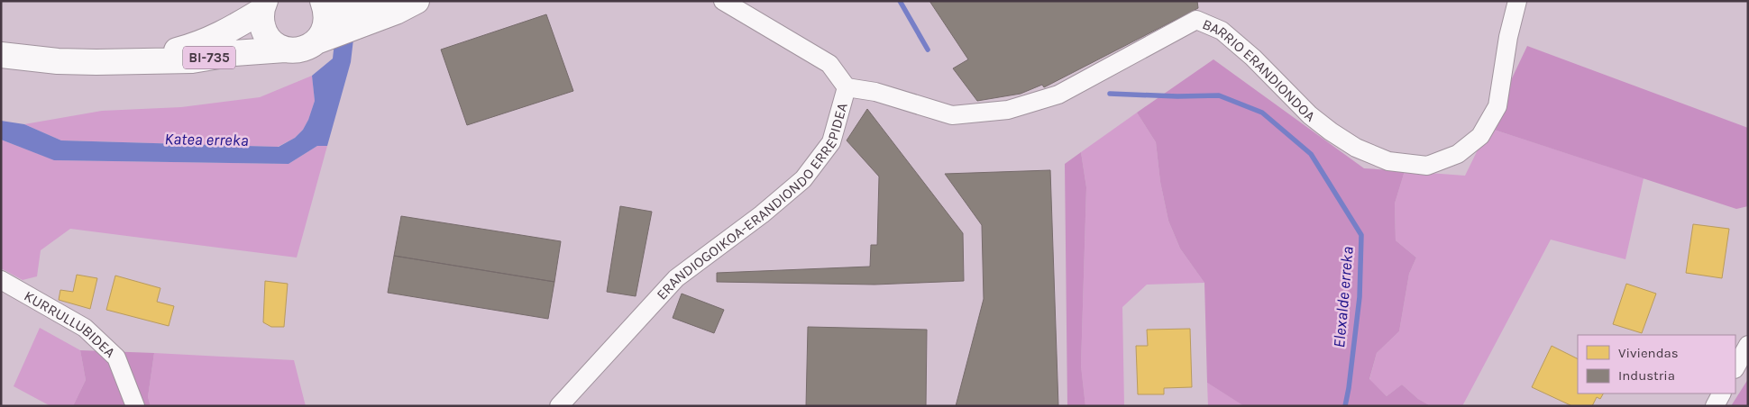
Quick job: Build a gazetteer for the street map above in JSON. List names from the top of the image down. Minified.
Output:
{"streets":{"main road":["BI-735"],"street":["BARRIO ERANDIONDOA","ERANDIOGOIKOA-ERANDIONDO ERREPIDEA","KURRULLUBIDEA"]},"crossings":[["BARRIO ERANDIONDOA","ERANDIOGOIKOA-ERANDIONDO ERREPIDEA"]],"water":["Katea erreka","Elexalde erreka"],"legend":["Viviendas","Industria"]}
